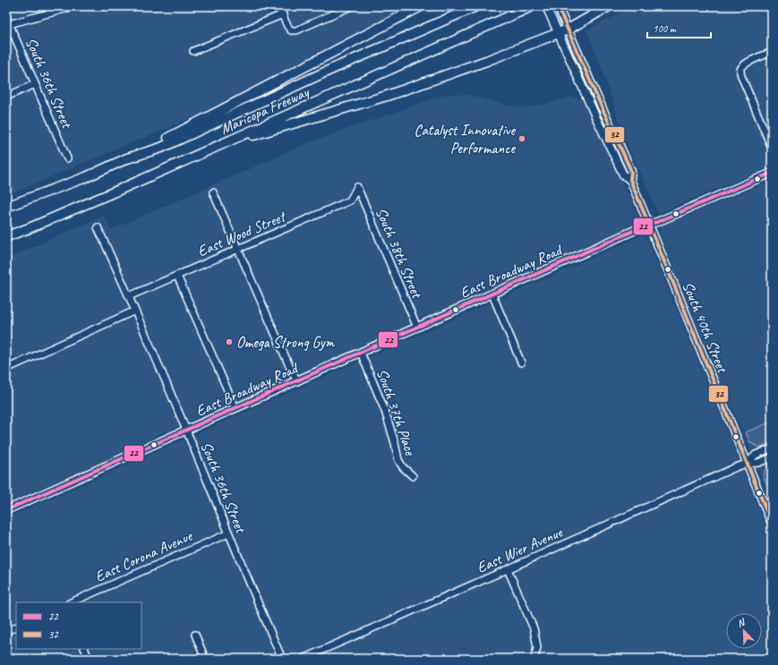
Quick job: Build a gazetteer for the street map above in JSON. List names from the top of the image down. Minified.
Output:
{"streets":{"highway":["Maricopa Freeway"],"main road":["East Broadway Road","South 40th Street"],"street":["South 36th Street","East Wood Street","South 38th Street","South 37th Place","East Wier Avenue","East Corona Avenue"]},"crossings":[["South 36th Street","East Wood Street"],["South 36th Street","East Broadway Road"],["South 36th Street","East Corona Avenue"],["East Wood Street","South 38th Street"],["South 38th Street","East Broadway Road"],["East Broadway Road","South 40th Street"],["East Broadway Road","South 37th Place"],["South 40th Street","East Wier Avenue"]],"places":["Catalyst Innovative Performance","Omega Strong Gym"],"lines":["transit line 32","transit line 22"],"legend":["22","32"],"scale_bar":"100 m","north":"top left"}
